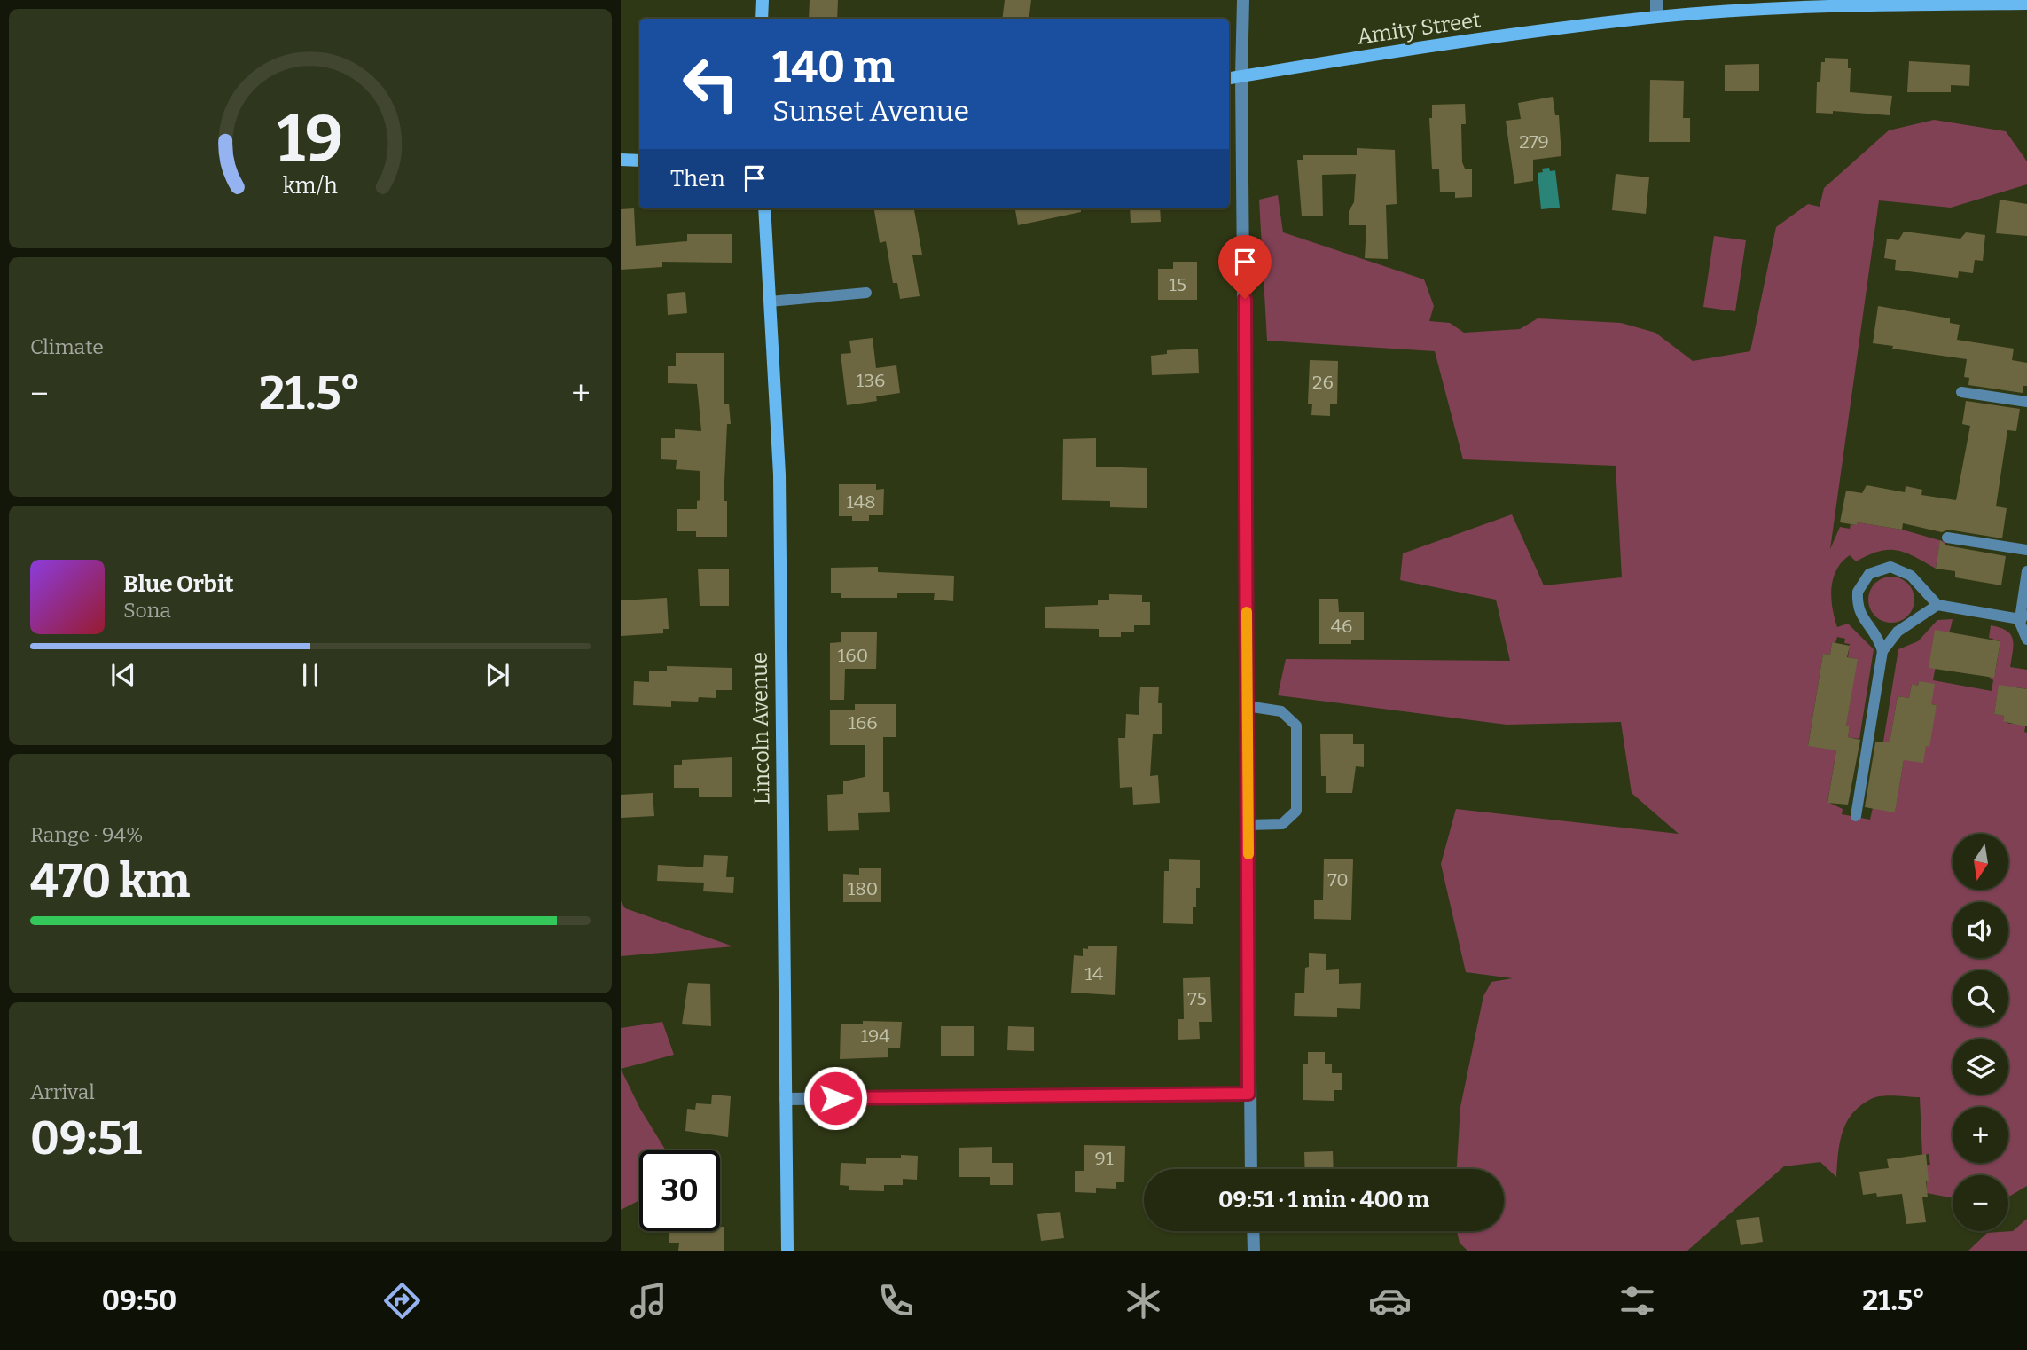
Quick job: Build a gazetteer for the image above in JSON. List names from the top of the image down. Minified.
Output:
{"streets":{"street":["Amity Street","Lincoln Avenue"]},"house_numbers":["279","15","136","26","148","46","160","166","70","180","14","75","194","91"],"north":"bottom","page":{"turn":["140 m","Sunset Avenue"],"then":"Then","tile":["Climate",["Range · 94%","470 km"],["Arrival","09:51"]],"heat":["−","21.5°","+"],"song":["Blue Orbit","Sona"],"map_buttons":["+","−"],"limit":"30","trip":"09:51 · 1 min · 400 m","tabs":["09:50","21.5°"],"gauge":["19","km/h"]}}
